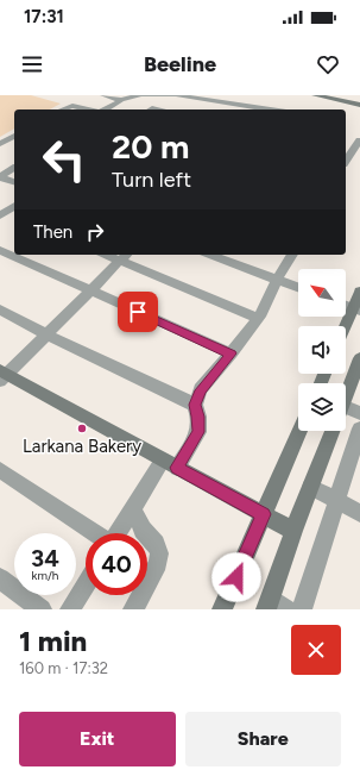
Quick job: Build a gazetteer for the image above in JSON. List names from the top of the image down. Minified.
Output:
{"places":["Larkana Bakery"],"north":"top left","page":{"status":"17:31","header":"Beeline","turn":["20 m","Turn left"],"then":"Then","speed":"34 km/h","limit":"40","heading":["1 min","160 m · 17:32"],"buttons":["Exit","Share"]}}
